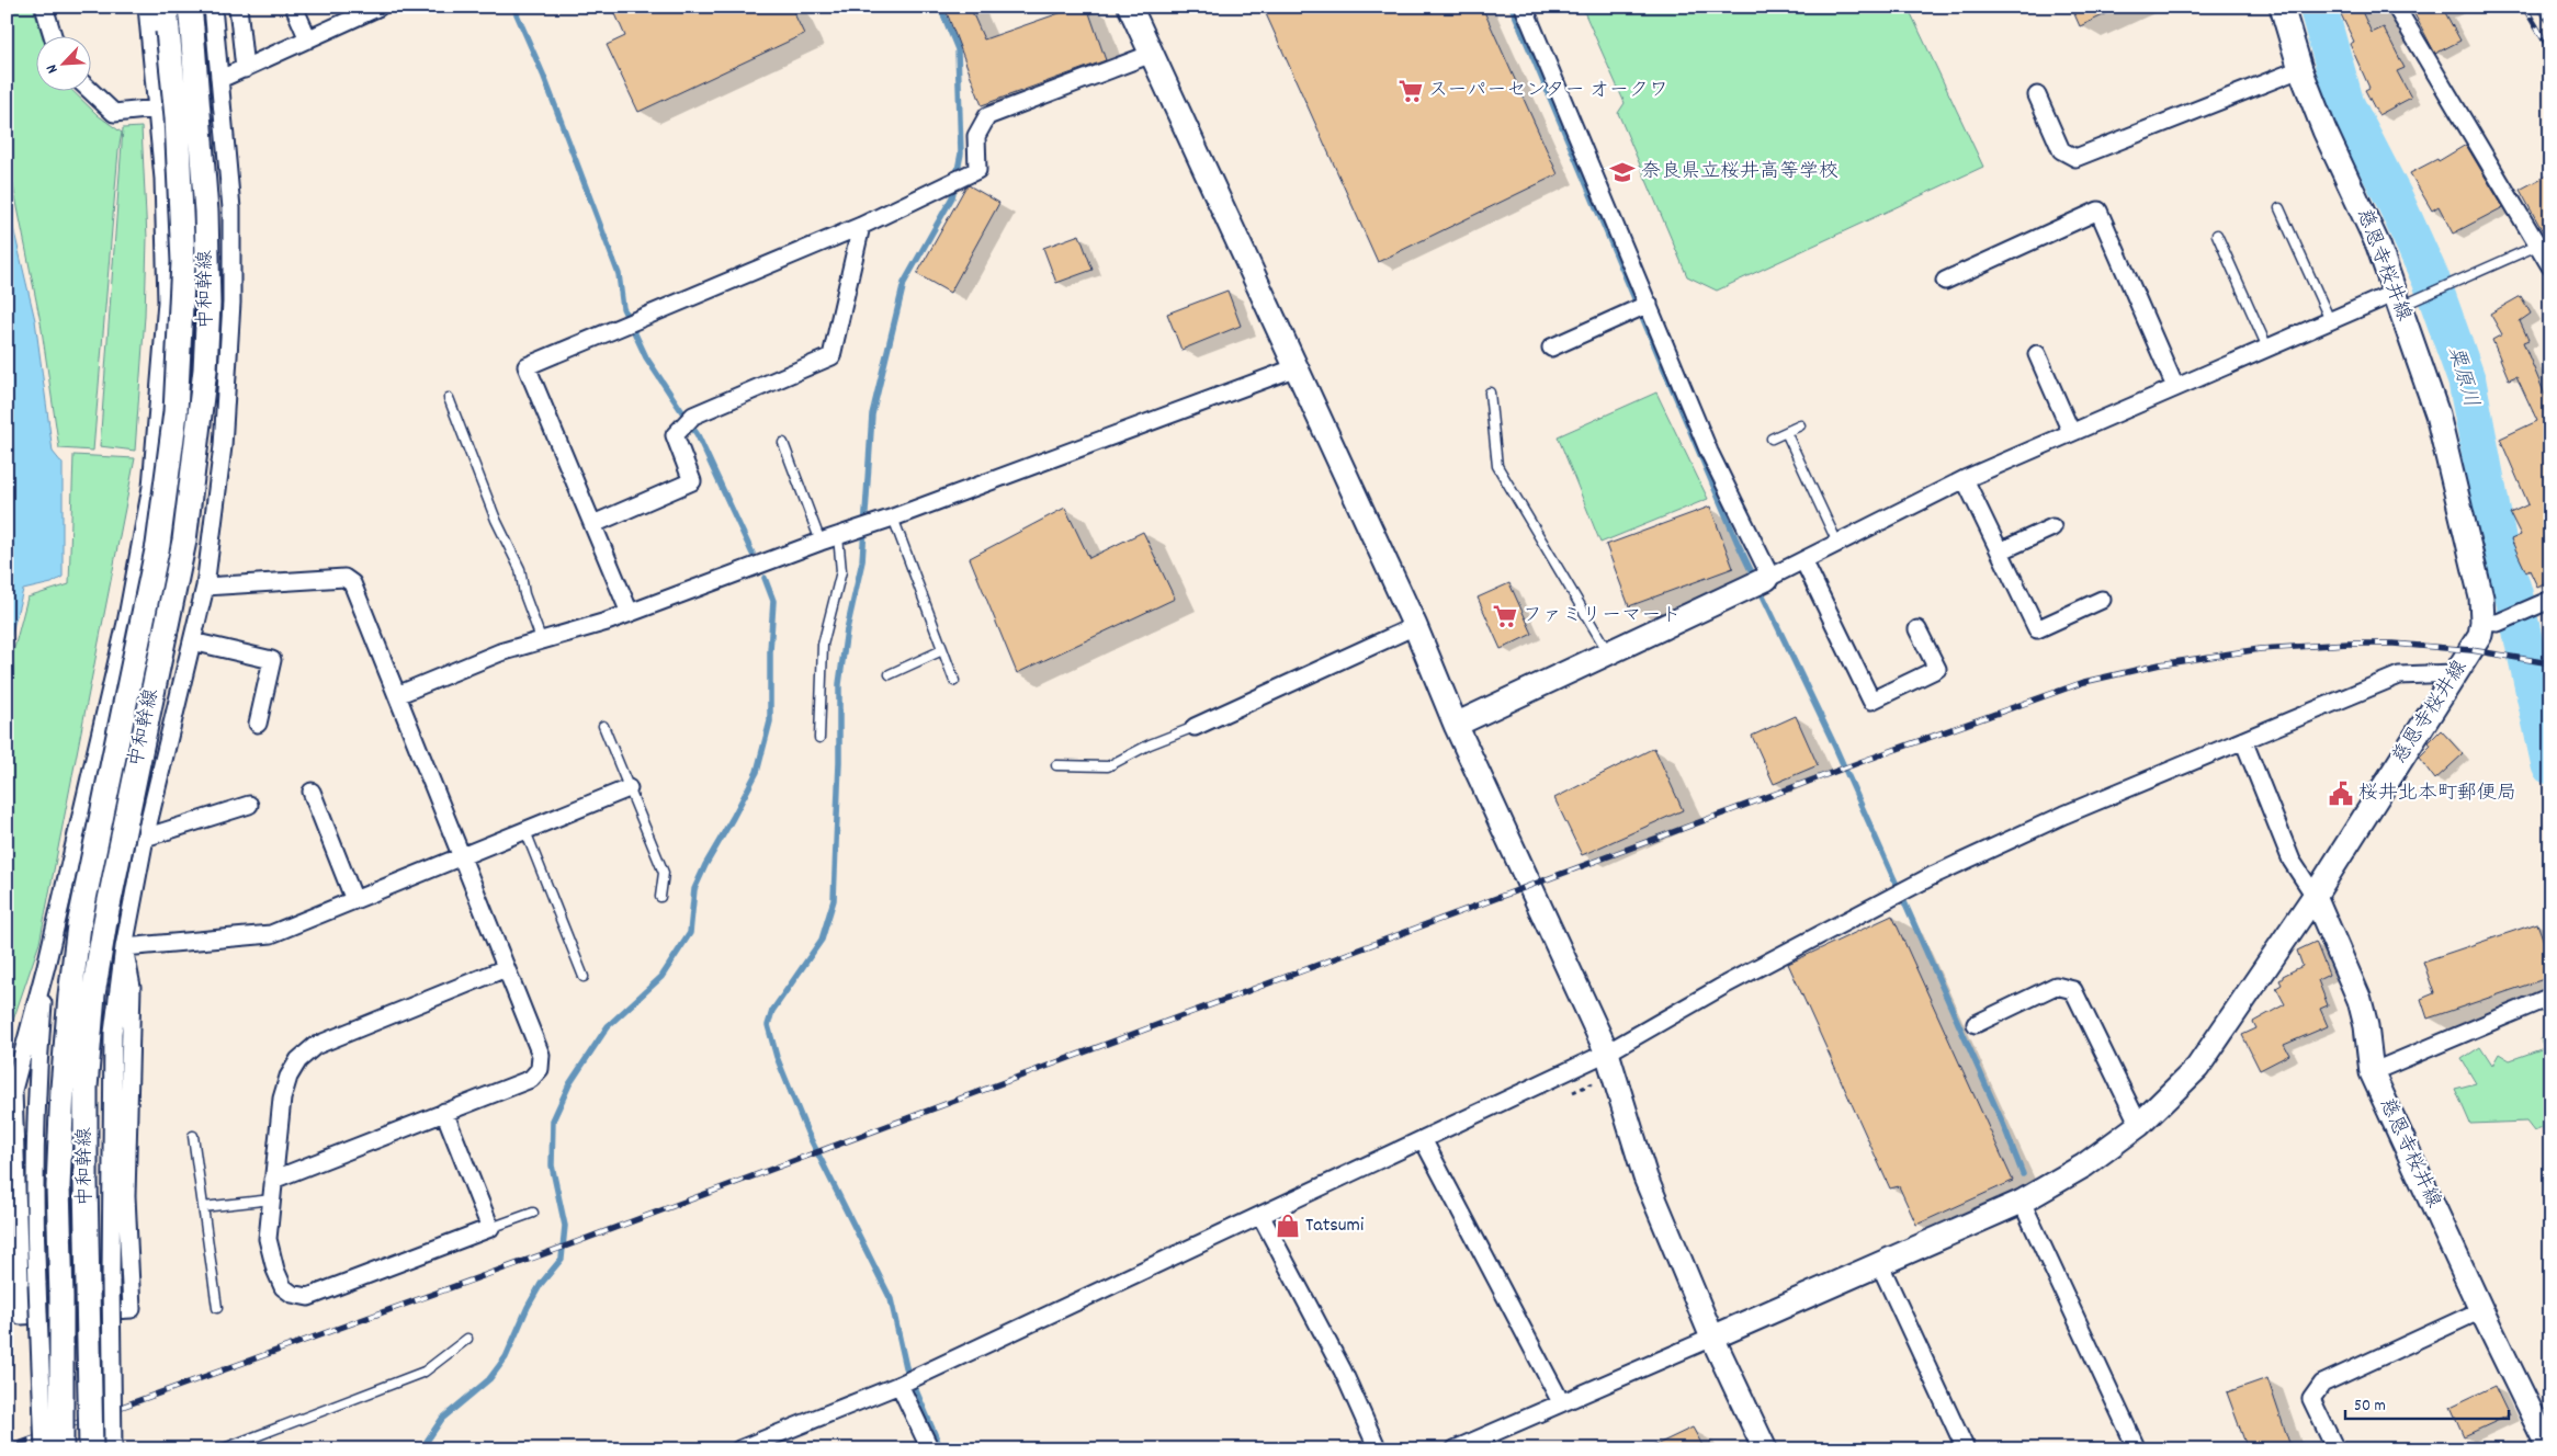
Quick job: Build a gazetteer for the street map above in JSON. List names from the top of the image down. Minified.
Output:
{"streets":{"main road":["慈恩寺桜井線","中和幹線"]},"water":["粟原川"],"places":{"supermarket":["スーパーセンター オークワ","ファミリーマート"],"school or university":["奈良県立桜井高等学校"],"public building":["桜井北本町郵便局"],"shop":["Tatsumi"]},"scale_bar":"50 m","north":"bottom left"}
